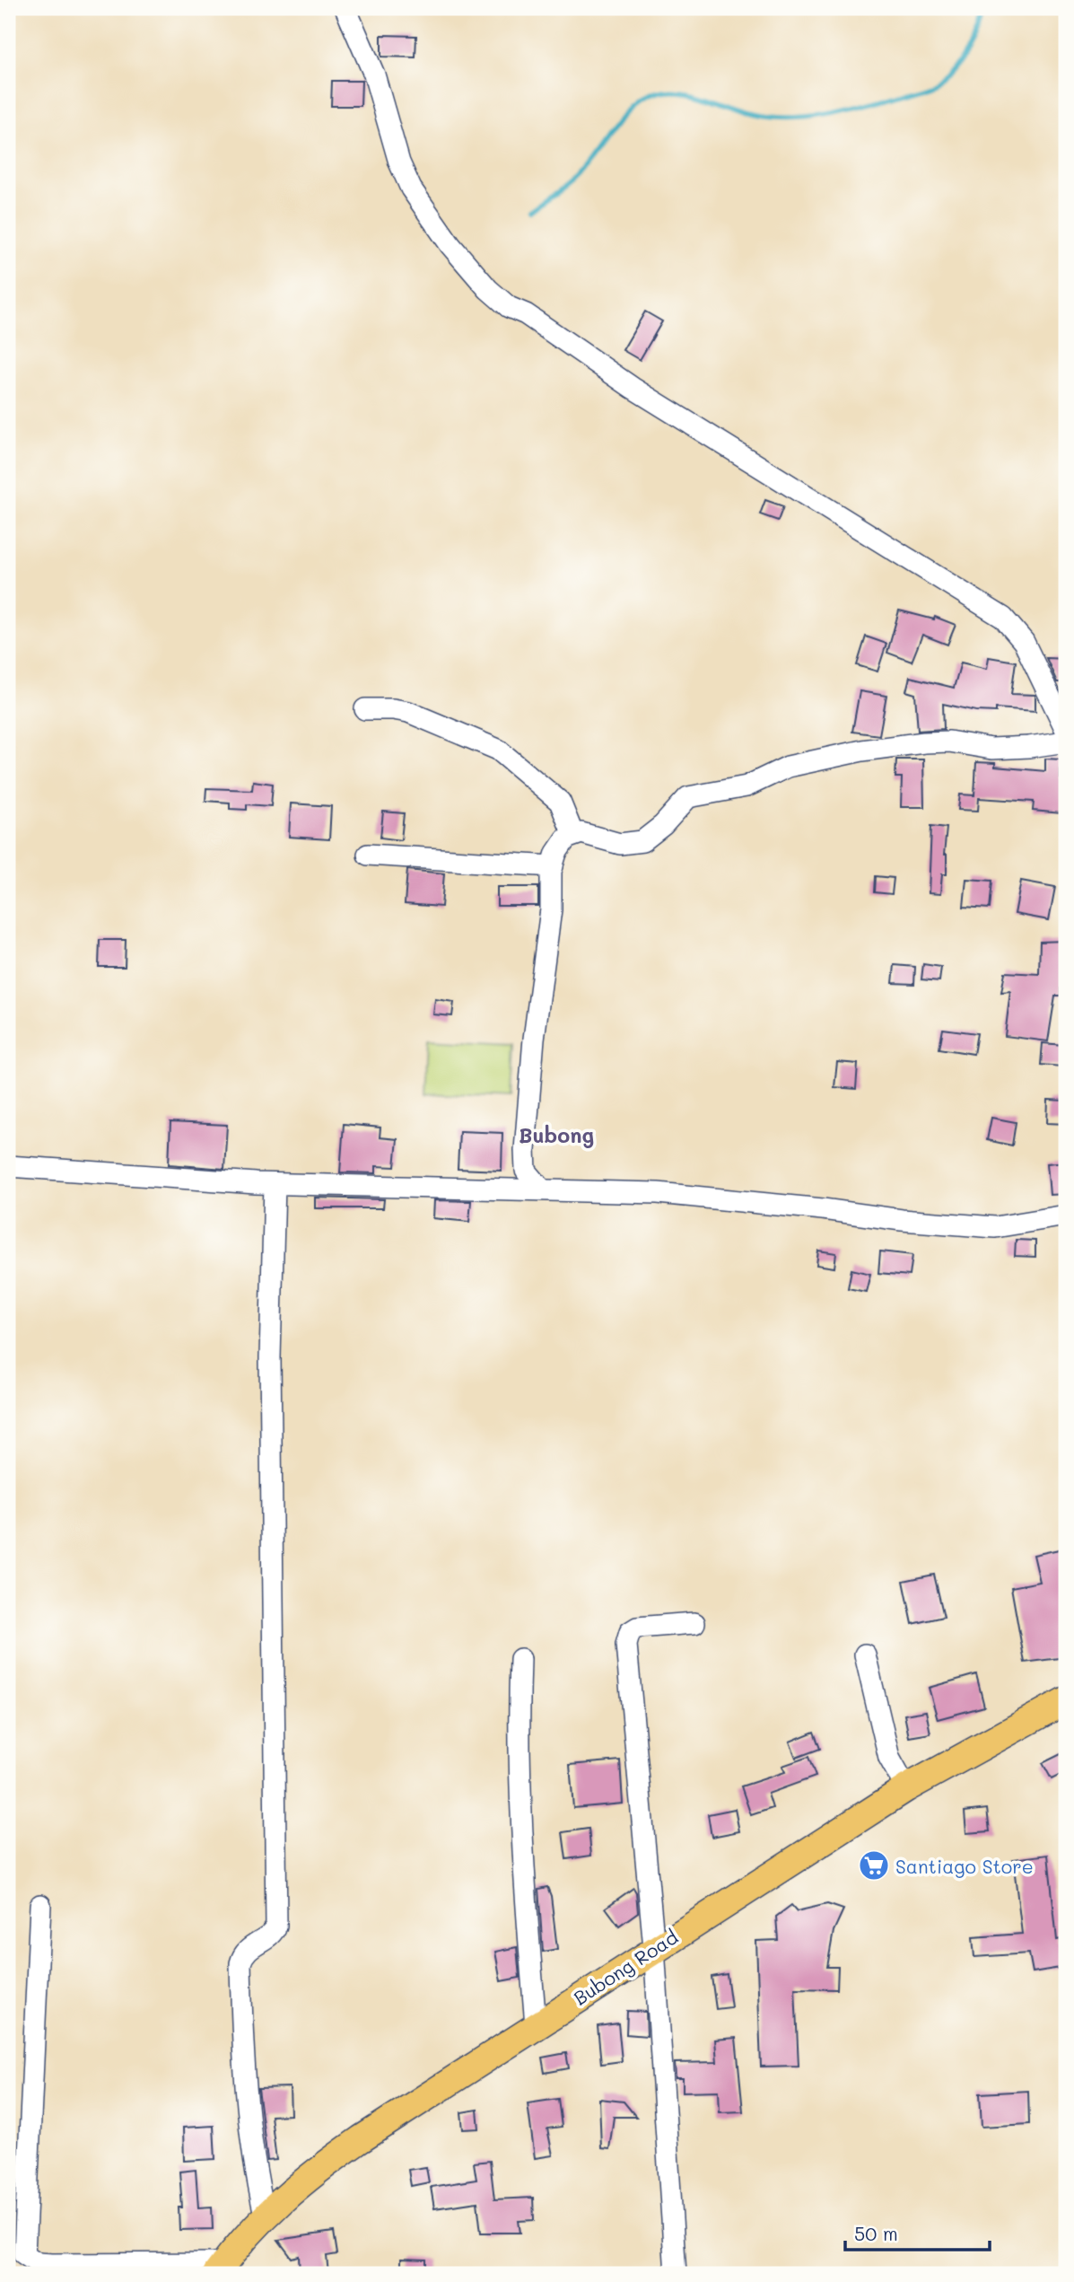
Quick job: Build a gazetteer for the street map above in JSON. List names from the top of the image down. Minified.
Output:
{"streets":{"main road":["Bubong Road"]},"districts":["Bubong"],"places":{"supermarket":["Santiago Store"]},"scale_bar":"50 m"}
